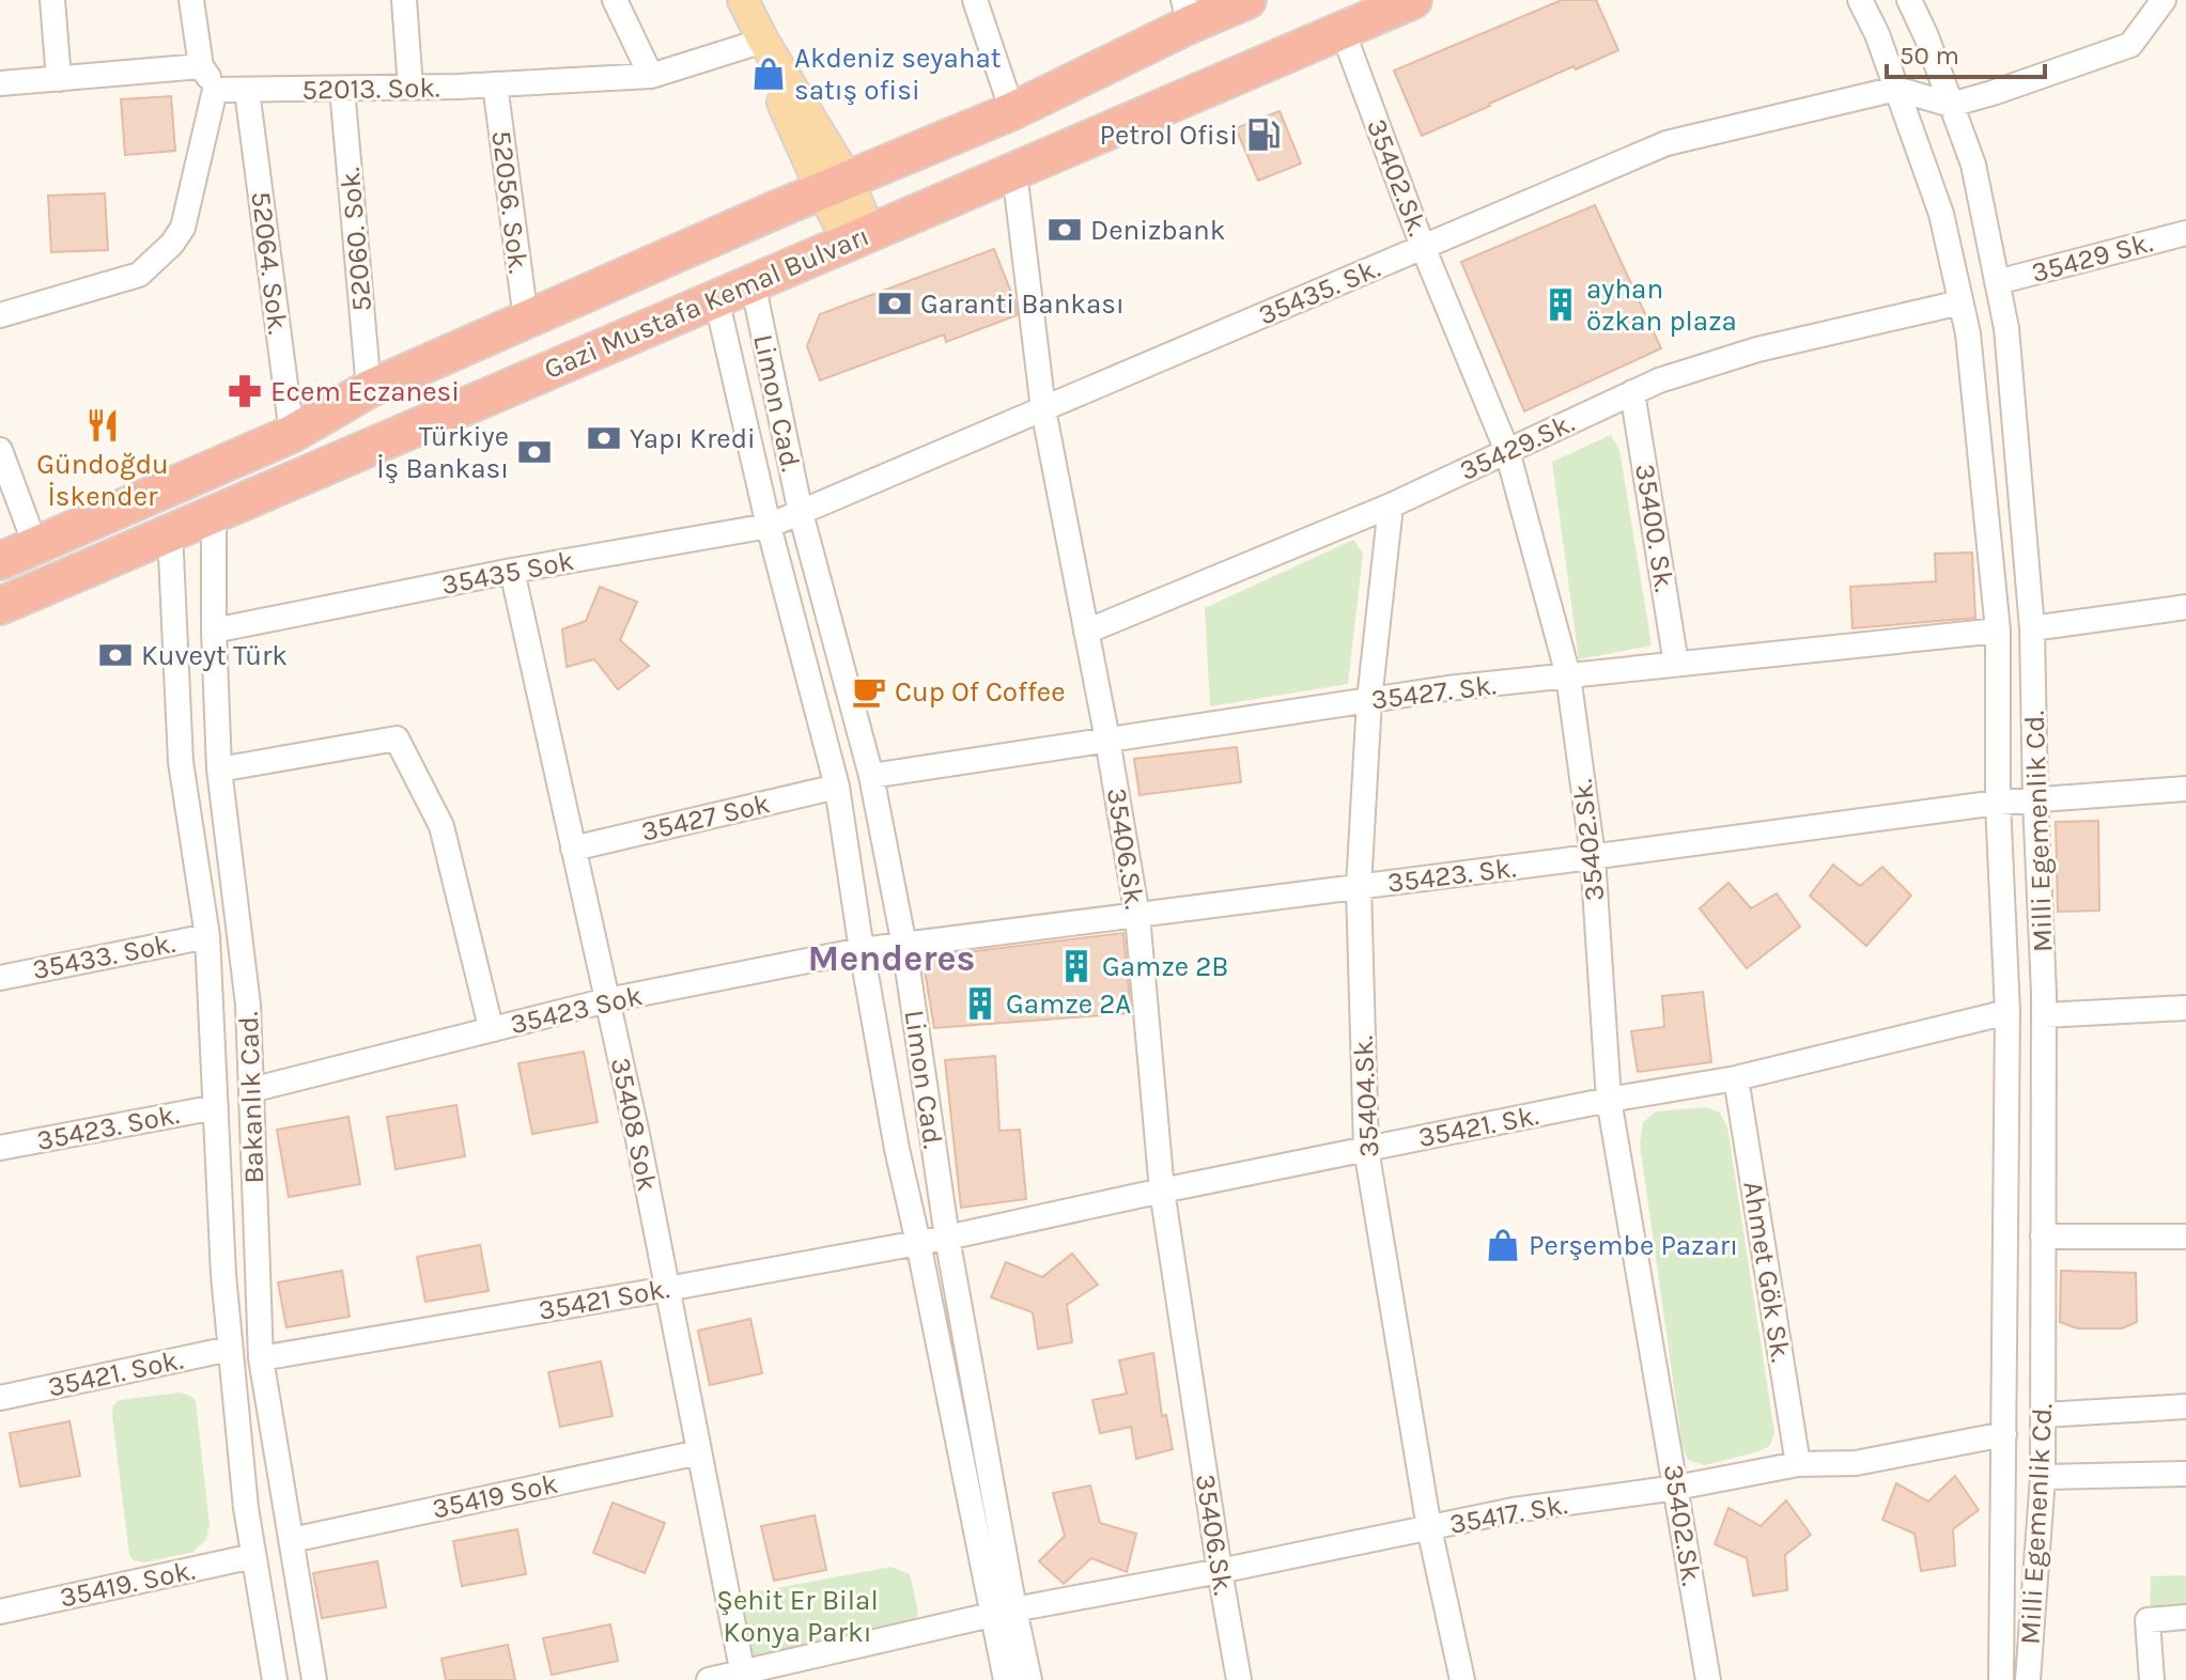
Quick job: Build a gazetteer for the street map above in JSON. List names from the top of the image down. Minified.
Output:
{"streets":{"highway":["Gazi Mustafa Kemal Bulvarı"],"street":["52013. Sok.","35402.Sk.","52056. Sok.","52060. Sok.","35429 Sk.","52064. Sok.","35435. Sk.","Limon Cad.","35429.Sk.","35400. Sk.","35435 Sok","35427. Sk.","35427 Sok","Milli Egemenlik Cd.","35406.Sk.","35423. Sk.","35433. Sok.","35423 Sok","35404.Sk.","Bakanlık Cad.","35408 Sok","35421. Sk.","35423. Sok.","Ahmet Gök Sk.","35421 Sok.","35421. Sok.","35419 Sok","35417. Sk.","35419. Sok."]},"crossings":[["52013. Sok.","52056. Sok."],["52013. Sok.","52060. Sok."],["52013. Sok.","52064. Sok."],["35402.Sk.","35435. Sk."],["35402.Sk.","Gazi Mustafa Kemal Bulvarı"],["35402.Sk.","35429.Sk."],["35402.Sk.","35427. Sk."],["35402.Sk.","35423. Sk."],["35402.Sk.","35421. Sk."],["35402.Sk.","35417. Sk."],["52056. Sok.","Gazi Mustafa Kemal Bulvarı"],["52060. Sok.","Gazi Mustafa Kemal Bulvarı"],["35429 Sk.","Milli Egemenlik Cd."],["52064. Sok.","Gazi Mustafa Kemal Bulvarı"],["35435. Sk.","Limon Cad."],["35435. Sk.","35435 Sok"],["35435. Sk.","35406.Sk."],["Gazi Mustafa Kemal Bulvarı","Limon Cad."],["Gazi Mustafa Kemal Bulvarı","35406.Sk."],["Gazi Mustafa Kemal Bulvarı","Bakanlık Cad."],["Limon Cad.","35435 Sok"],["Limon Cad.","35427. Sk."],["Limon Cad.","35427 Sok"],["Limon Cad.","35423. Sk."],["Limon Cad.","35423 Sok"],["Limon Cad.","35421. Sk."],["Limon Cad.","35421 Sok."],["Limon Cad.","35417. Sk."],["35429.Sk.","35400. Sk."],["35429.Sk.","35406.Sk."],["35429.Sk.","35404.Sk."],["35400. Sk.","35427. Sk."],["35435 Sok","Bakanlık Cad."],["35435 Sok","35408 Sok"],["35427. Sk.","35406.Sk."],["35427. Sk.","35404.Sk."],["35427 Sok","35408 Sok"],["Milli Egemenlik Cd.","35423. Sk."],["35406.Sk.","35423. Sk."],["35406.Sk.","35421. Sk."],["35406.Sk.","35417. Sk."],["35423. Sk.","35423 Sok"],["35423. Sk.","35404.Sk."],["35433. Sok.","Bakanlık Cad."],["35423 Sok","Bakanlık Cad."],["35423 Sok","35408 Sok"],["35404.Sk.","35421. Sk."],["35404.Sk.","35417. Sk."],["Bakanlık Cad.","35423. Sok."],["Bakanlık Cad.","35421 Sok."],["Bakanlık Cad.","35421. Sok."],["Bakanlık Cad.","35419 Sok"],["Bakanlık Cad.","35419. Sok."],["35408 Sok","35421 Sok."],["35408 Sok","35419 Sok"],["35408 Sok","35417. Sk."],["35421. Sk.","Ahmet Gök Sk."],["35421. Sk.","35421 Sok."],["Ahmet Gök Sk.","35417. Sk."]],"districts":["Menderes"],"parks":["Şehit Er Bilal Konya Parkı"],"places":{"shop":["Akdeniz seyahat satış ofisi","Perşembe Pazarı"],"fuel station":["Petrol Ofisi"],"bank":["Denizbank","Garanti Bankası","Yapı Kredi","Türkiye İş Bankası","Kuveyt Türk"],"building":["ayhan özkan plaza","Gamze 2B","Gamze 2A"],"pharmacy":["Ecem Eczanesi"],"restaurant":["Gündoğdu İskender"],"cafe":["Cup Of Coffee"]},"scale_bar":"50 m"}
